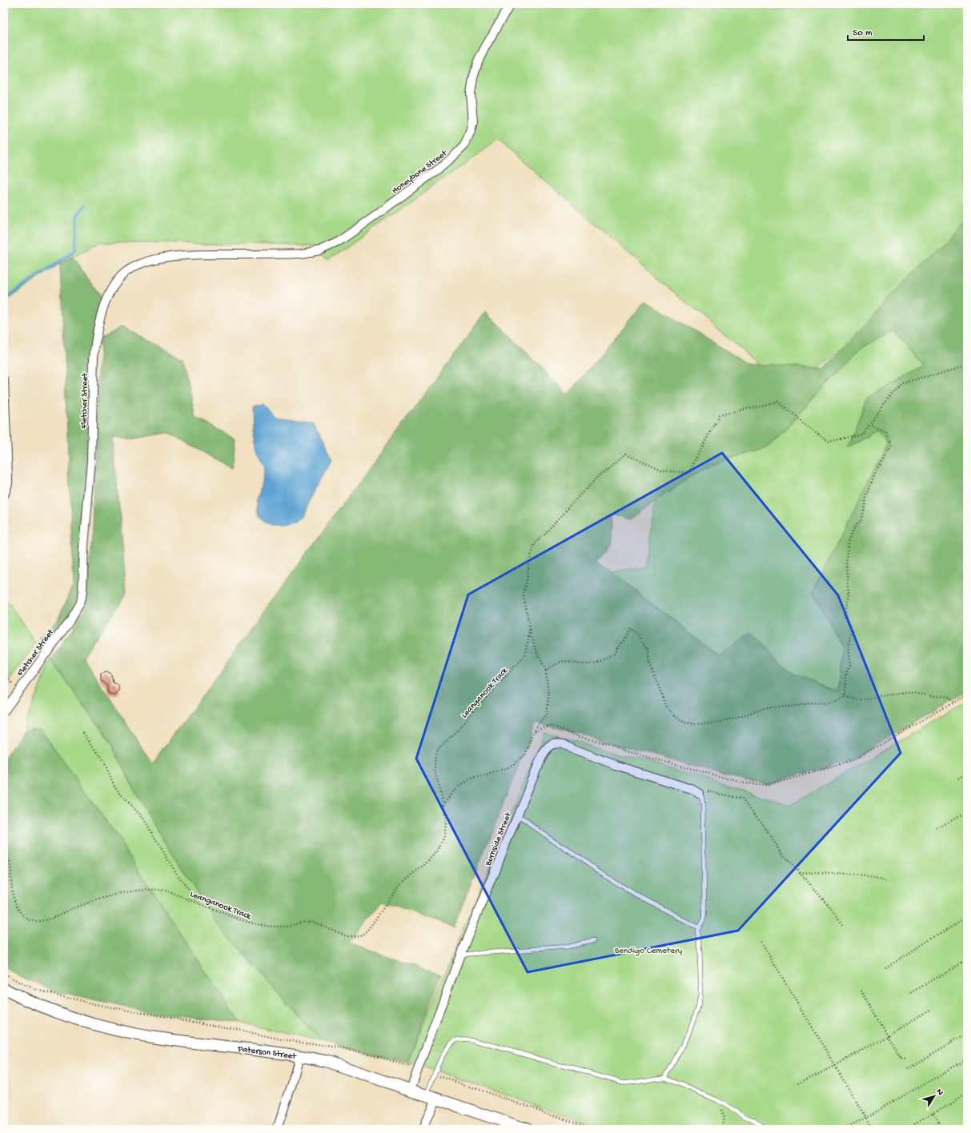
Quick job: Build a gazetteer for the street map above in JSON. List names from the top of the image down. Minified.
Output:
{"streets":{"street":["Honeybone Street","Fletcher Street","Burnside Street","Paterson Street"],"path":["Leanganook Track"]},"crossings":[["Honeybone Street","Fletcher Street"],["Burnside Street","Paterson Street"]],"parks":["Bendigo Cemetery"],"scale_bar":"50 m","north":"top right"}
